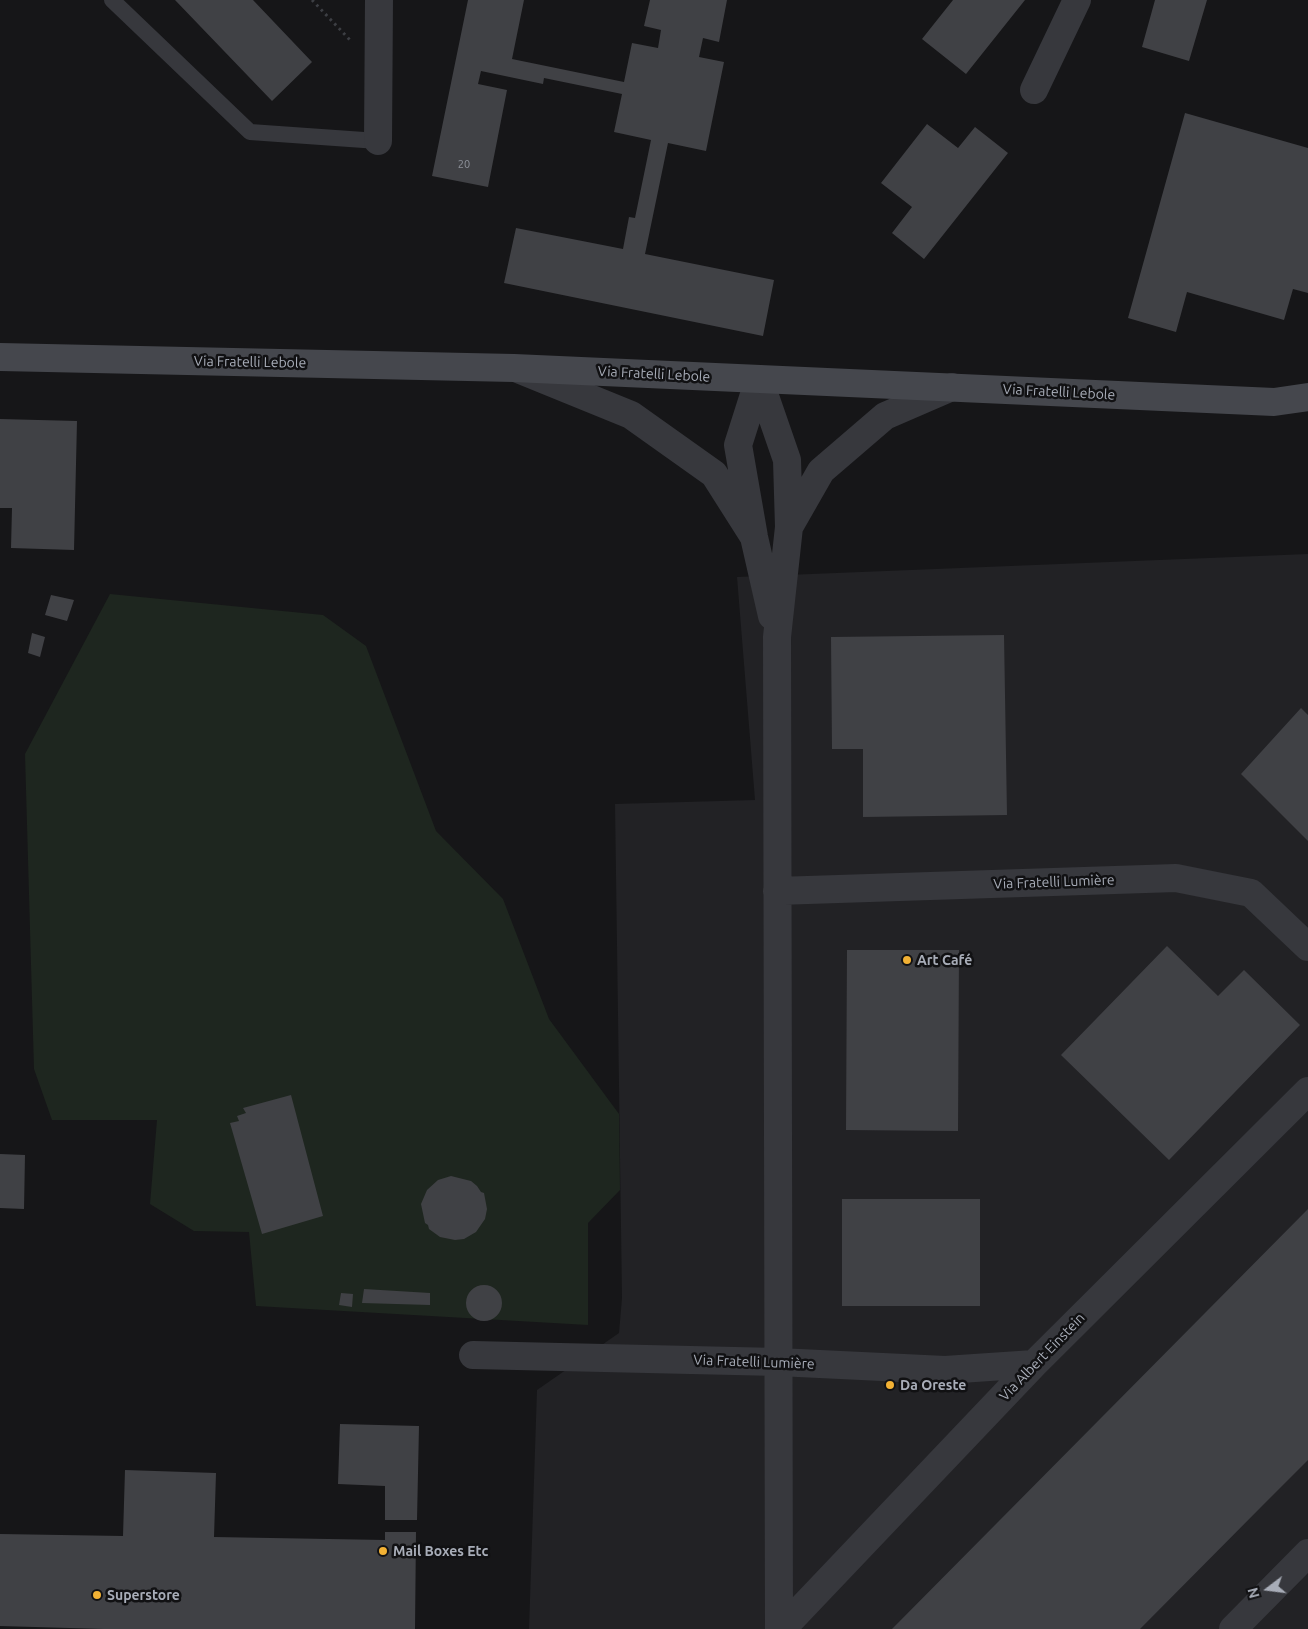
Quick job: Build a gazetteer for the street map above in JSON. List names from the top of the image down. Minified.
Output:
{"streets":{"street":["Via Fratelli Lebole","Via Fratelli Lumière","Via Albert Einstein"]},"crossings":[["Via Fratelli Lumière","Via Albert Einstein"]],"places":["Art Café","Da Oreste","Mail Boxes Etc","Superstore"],"house_numbers":["20"],"north":"left"}
